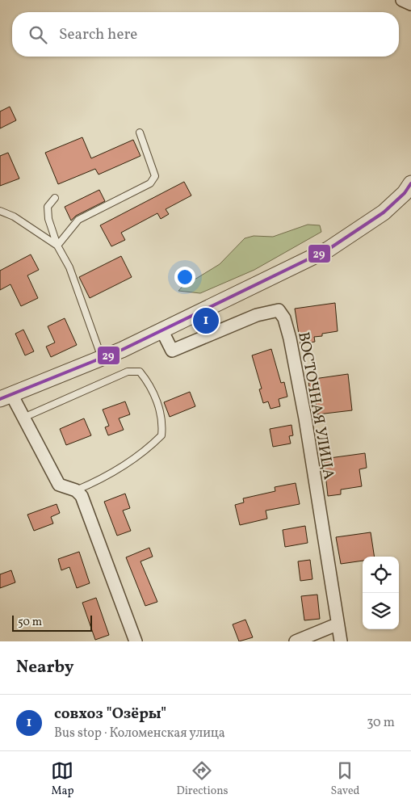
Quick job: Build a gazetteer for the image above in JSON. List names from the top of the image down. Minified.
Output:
{"streets":{"street":["ВОСТОЧНАЯ УЛИЦА"]},"lines":["transit line 29"],"scale_bar":"50 m","page":{"search":"Search here","pins":"1","scale":"50 m","heading":"Nearby","list":[{"mark":"1","name":"совхоз \"Озёры\"","note":"Bus stop · Коломенская улица","value":"30 m"}],"nav":["Map","Directions","Saved"]}}
